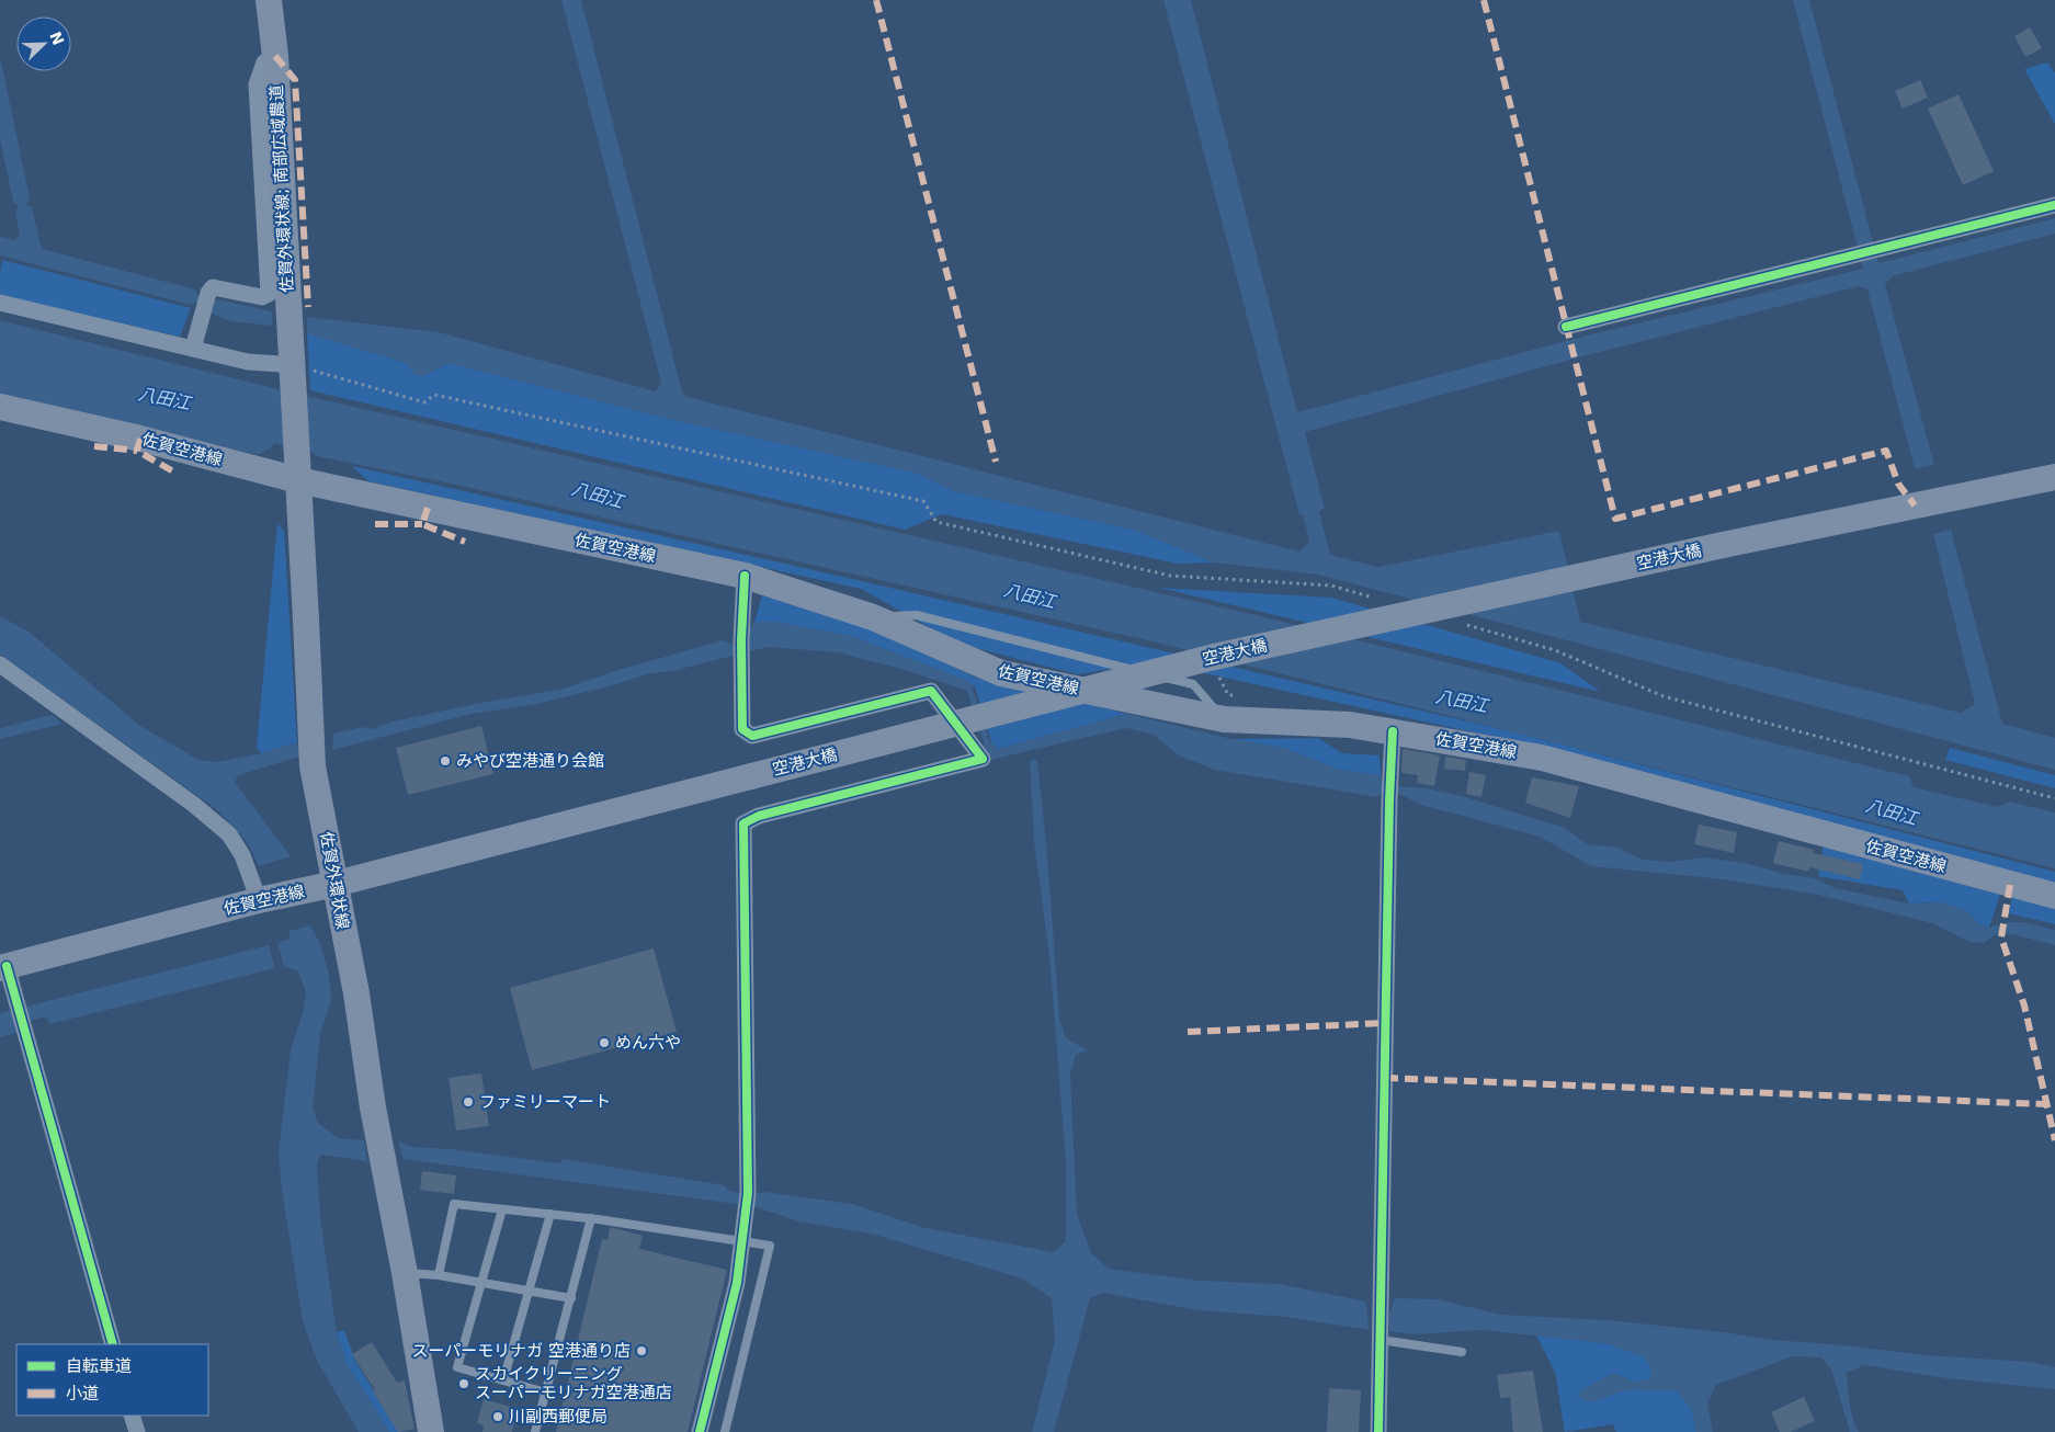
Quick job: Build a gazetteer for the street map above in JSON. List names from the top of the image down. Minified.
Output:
{"streets":{"main road":["佐賀外環状線; 南部広域農道","佐賀空港線","空港大橋","佐賀外環状線"]},"crossings":[["佐賀外環状線; 南部広域農道","佐賀空港線"],["佐賀外環状線; 南部広域農道","佐賀外環状線"],["佐賀空港線","空港大橋"],["佐賀空港線","佐賀外環状線"]],"water":["八田江"],"places":["みやび空港通り会館","めん六や","ファミリーマート","スーパーモリナガ 空港通り店","スカイクリーニング スーパーモリナガ空港通店","川副西郵便局"],"legend":["自転車道","小道"],"north":"top right"}
